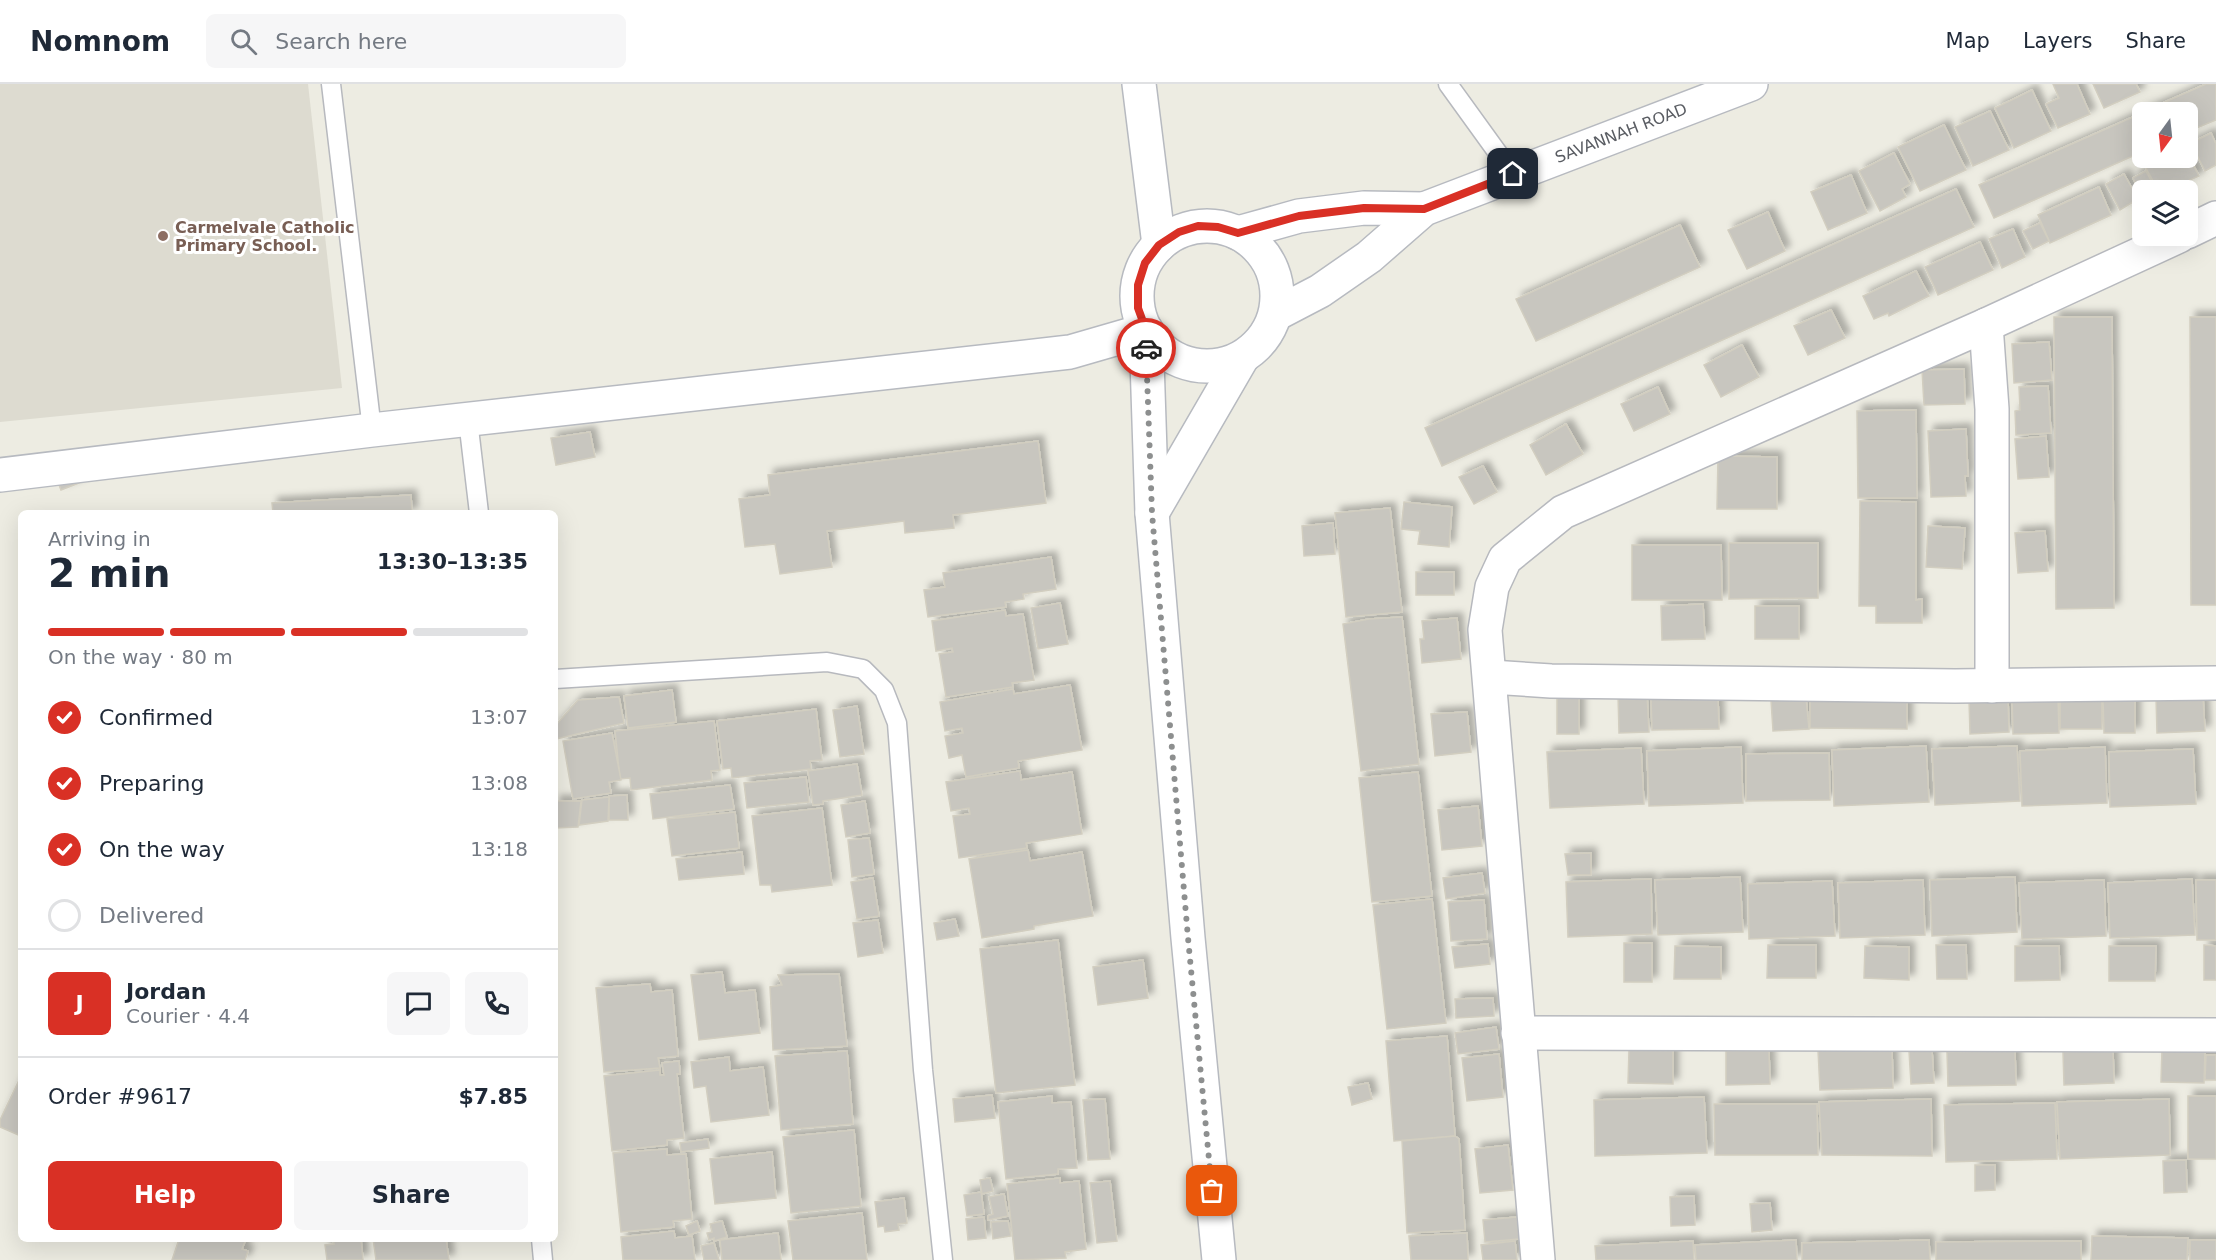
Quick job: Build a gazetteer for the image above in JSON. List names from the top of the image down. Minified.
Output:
{"streets":{"street":["SAVANNAH ROAD"]},"places":["Carmelvale Catholic Primary School."],"north":"bottom","page":{"header":"Nomnom","search":"Search here","nav":["Map","Layers","Share"],"heading":["2 min","Arriving in","13:30–13:35"],"panel":["Jordan","Courier · 4.4","Order #9617","$7.85"],"bar":"On the way · 80 m","list":[["Confirmed","13:07"],["Preparing","13:08"],["On the way","13:18"],"Delivered"],"round":"J","buttons":["Help","Share"]}}
